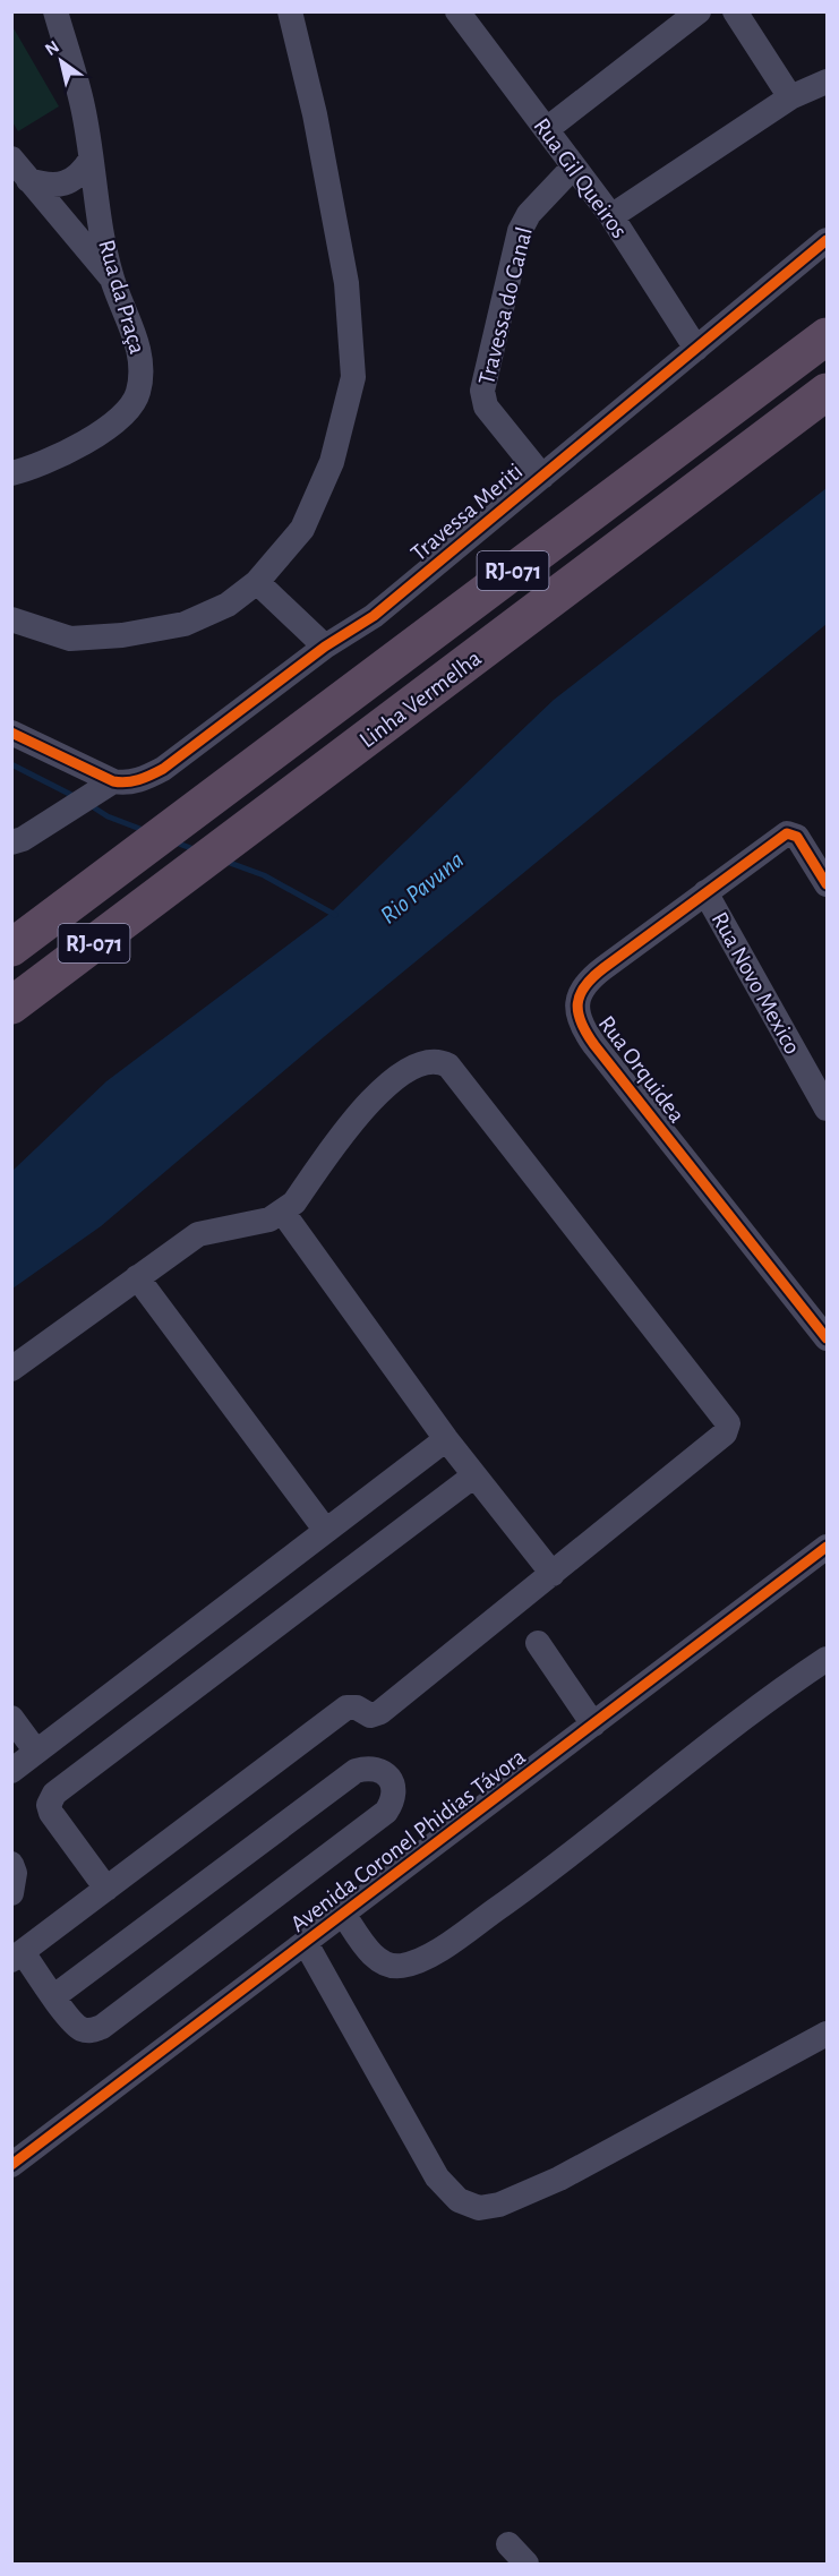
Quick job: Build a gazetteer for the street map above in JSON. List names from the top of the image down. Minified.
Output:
{"streets":{"highway":["RJ-071","Linha Vermelha"],"street":["Rua Gil Queiros","Rua da Praça","Travessa do Canal","Travessa Meriti","Rua Novo Mexico","Rua Orquidea","Avenida Coronel Phidias Távora"]},"crossings":[["Rua Gil Queiros","Travessa Meriti"],["Travessa do Canal","Travessa Meriti"],["Rua Novo Mexico","Rua Orquidea"]],"water":["Rio Pavuna"],"north":"top left"}
